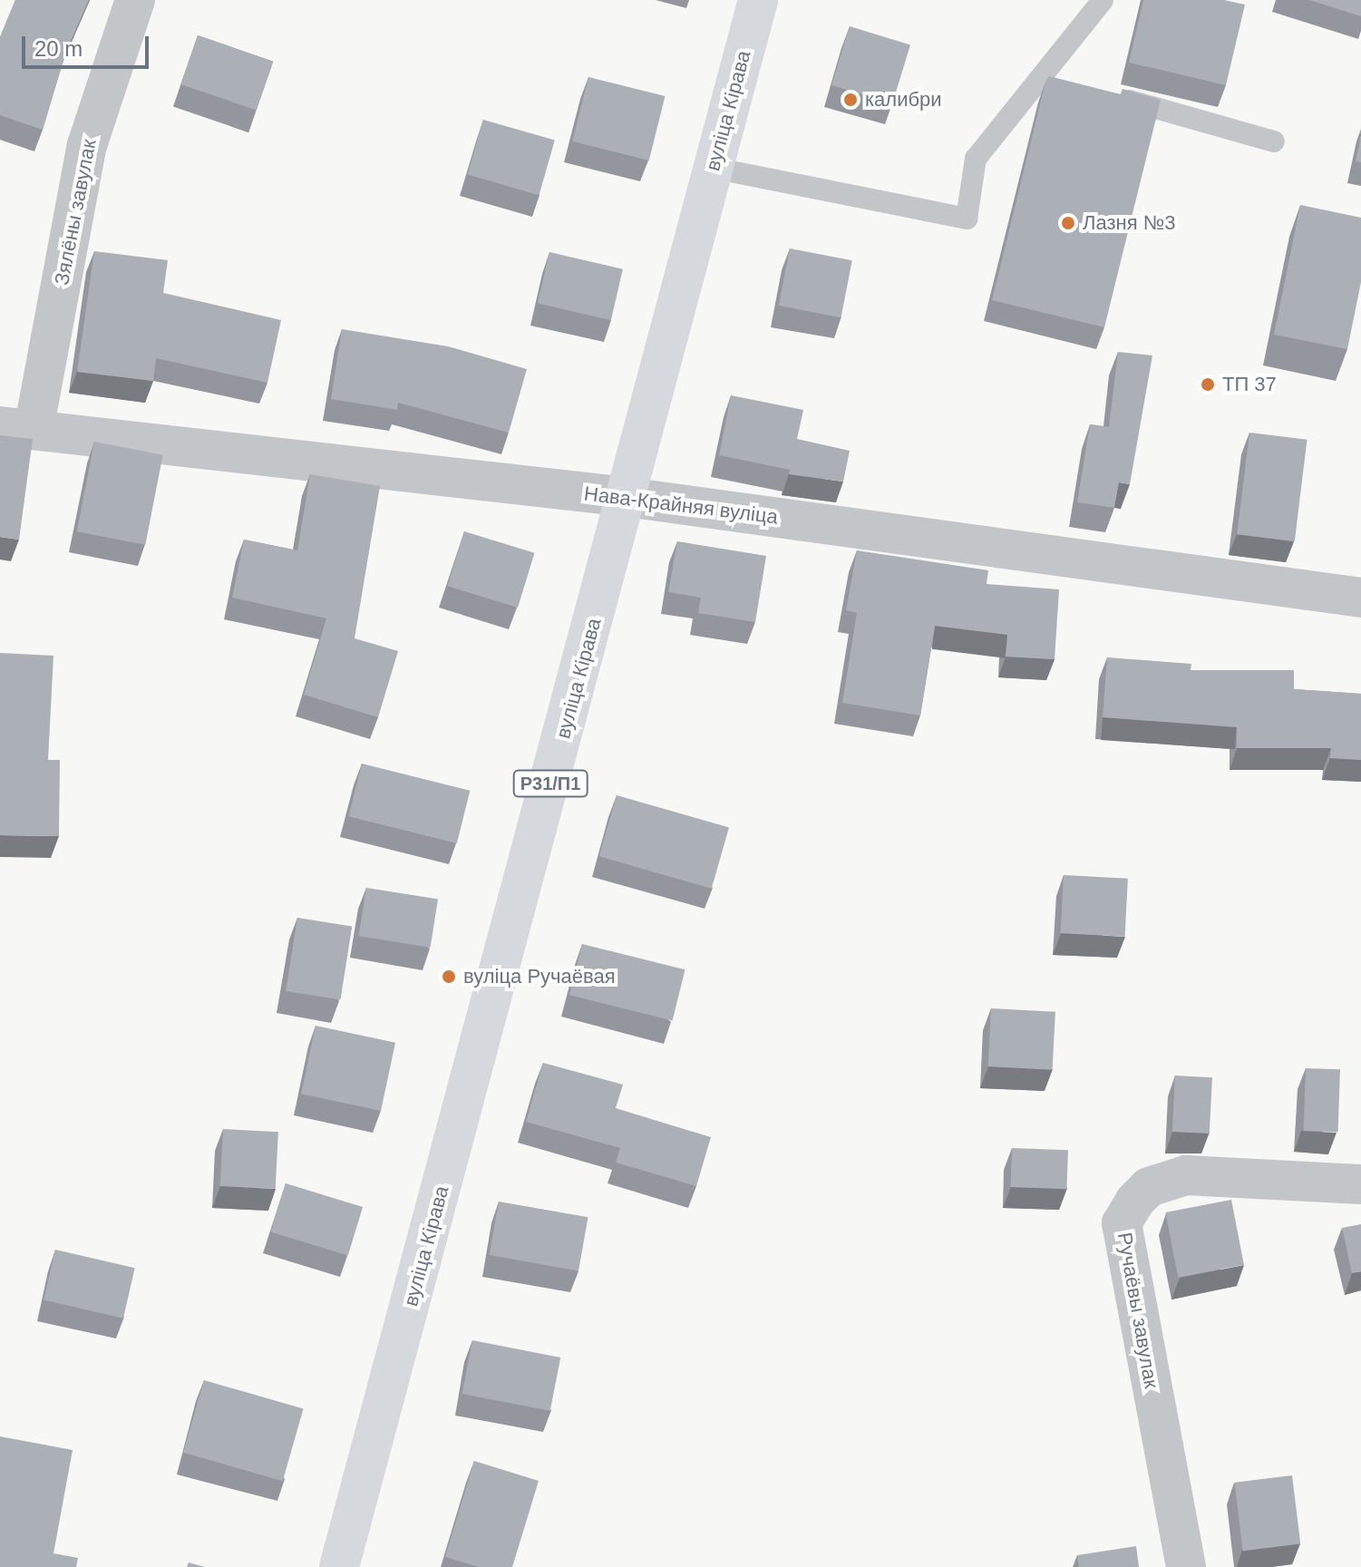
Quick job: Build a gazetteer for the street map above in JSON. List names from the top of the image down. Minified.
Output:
{"streets":{"main road":["вуліца Кірава","Р31/П1"],"street":["Зялёны завулак","Нава-Крайняя вуліца","Ручаёвы завулак"]},"crossings":[["вуліца Кірава","Нава-Крайняя вуліца"],["Зялёны завулак","Нава-Крайняя вуліца"]],"places":["калибри","Лазня №3","ТП 37","вуліца Ручаёвая"],"scale_bar":"20 m"}
